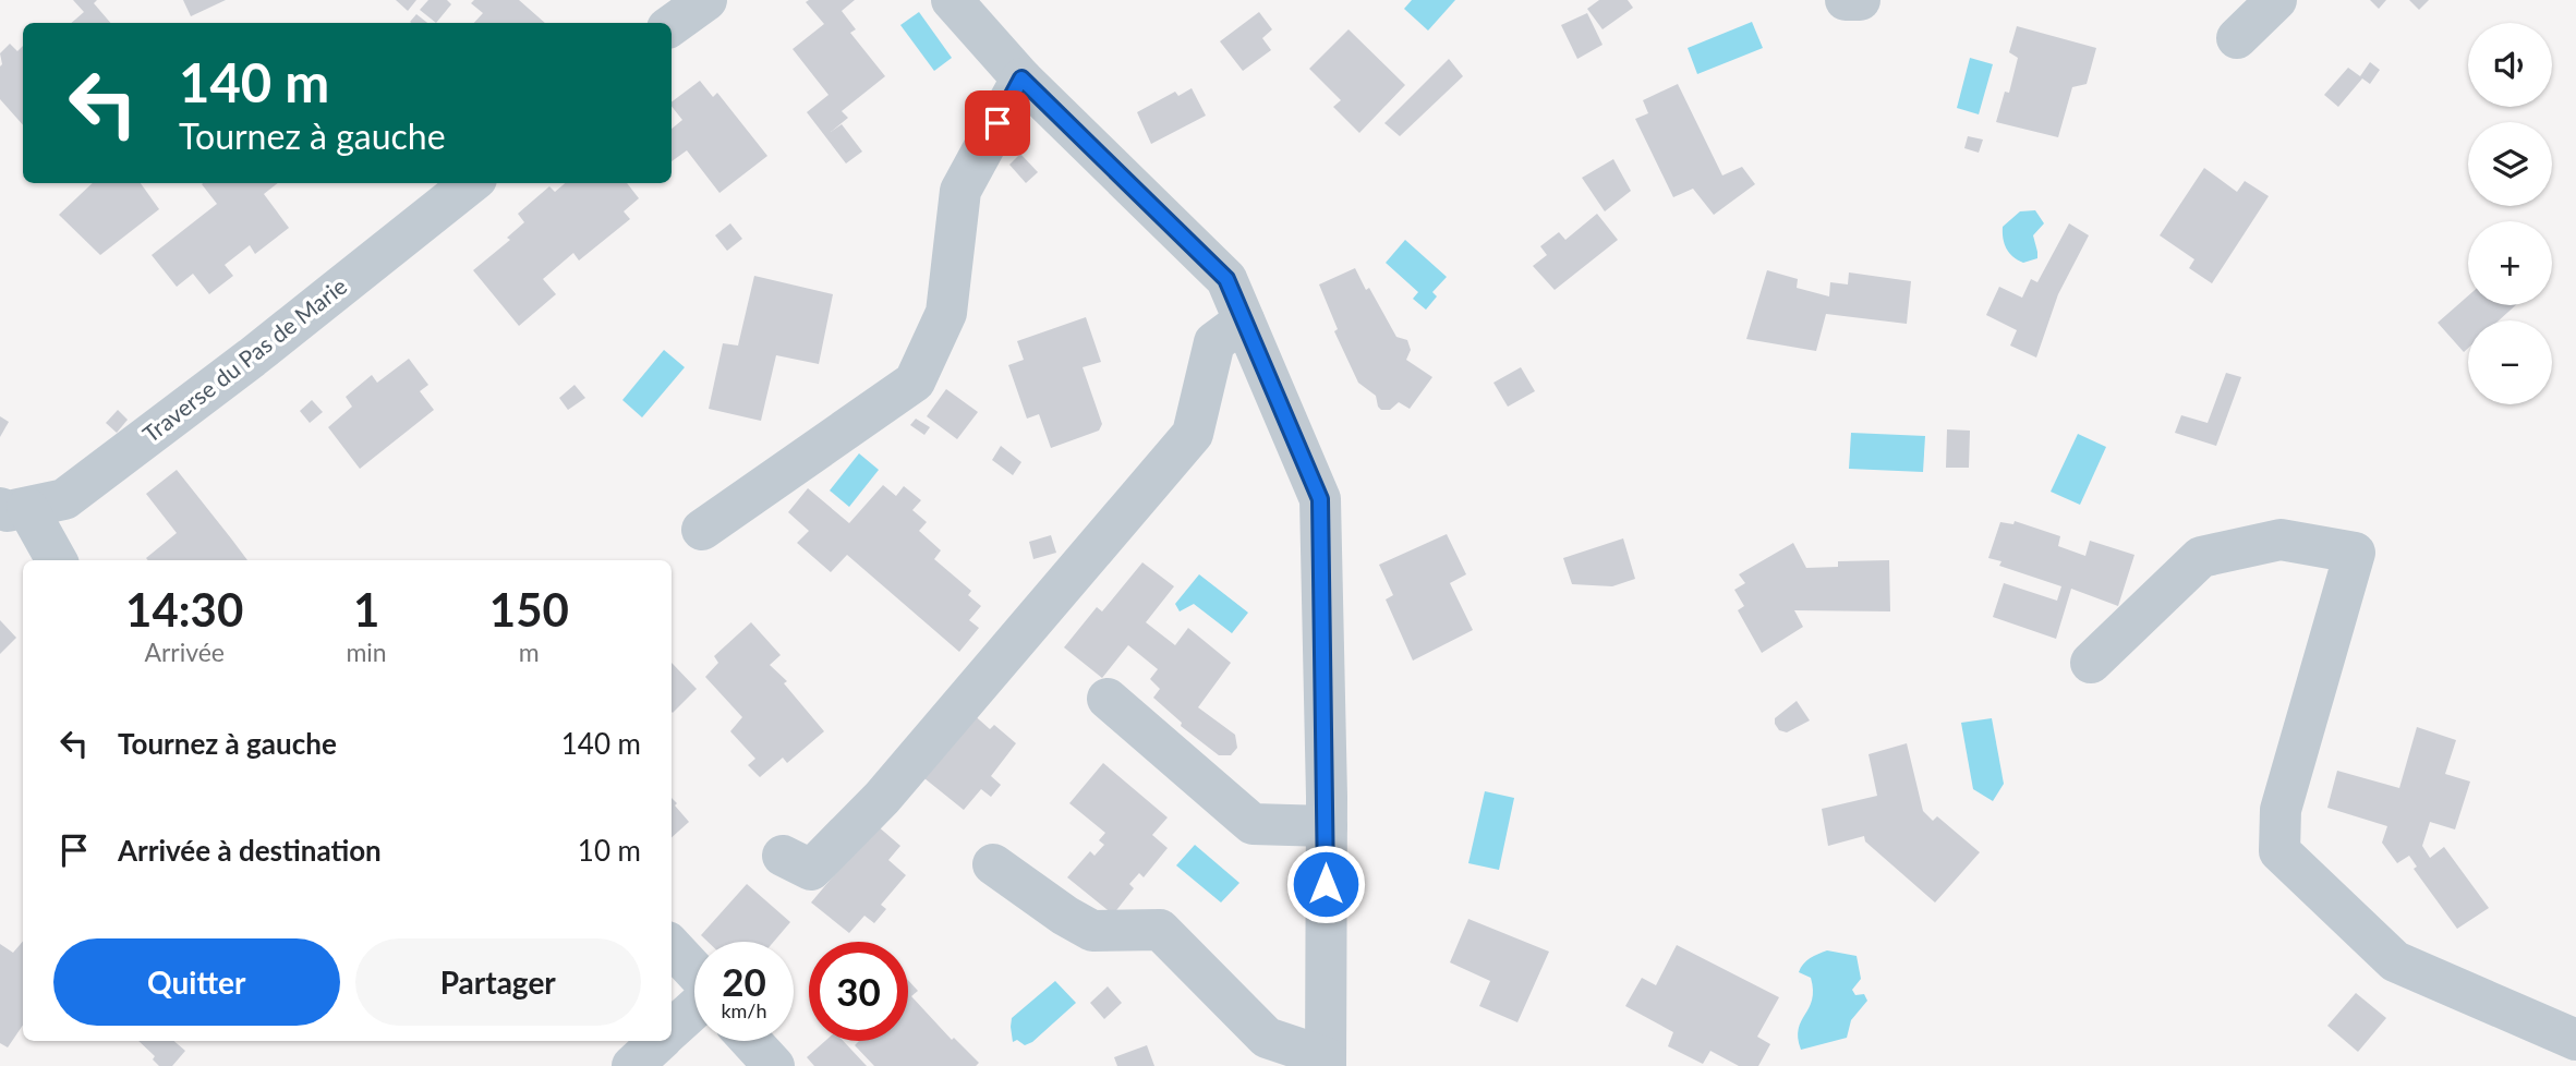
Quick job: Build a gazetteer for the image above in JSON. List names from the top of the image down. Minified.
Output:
{"streets":{"street":["Traverse du Pas de Marie"]},"page":{"map_buttons":["+","−"],"turn":["140 m","Tournez à gauche"],"eta":["14:30","Arrivée","1","min","150","m"],"list":[{"name":"Tournez à gauche","value":"140 m"},{"name":"Arrivée à destination","value":"10 m"}],"buttons":["Quitter","Partager"],"speed":"20 km/h","limit":"30"}}
